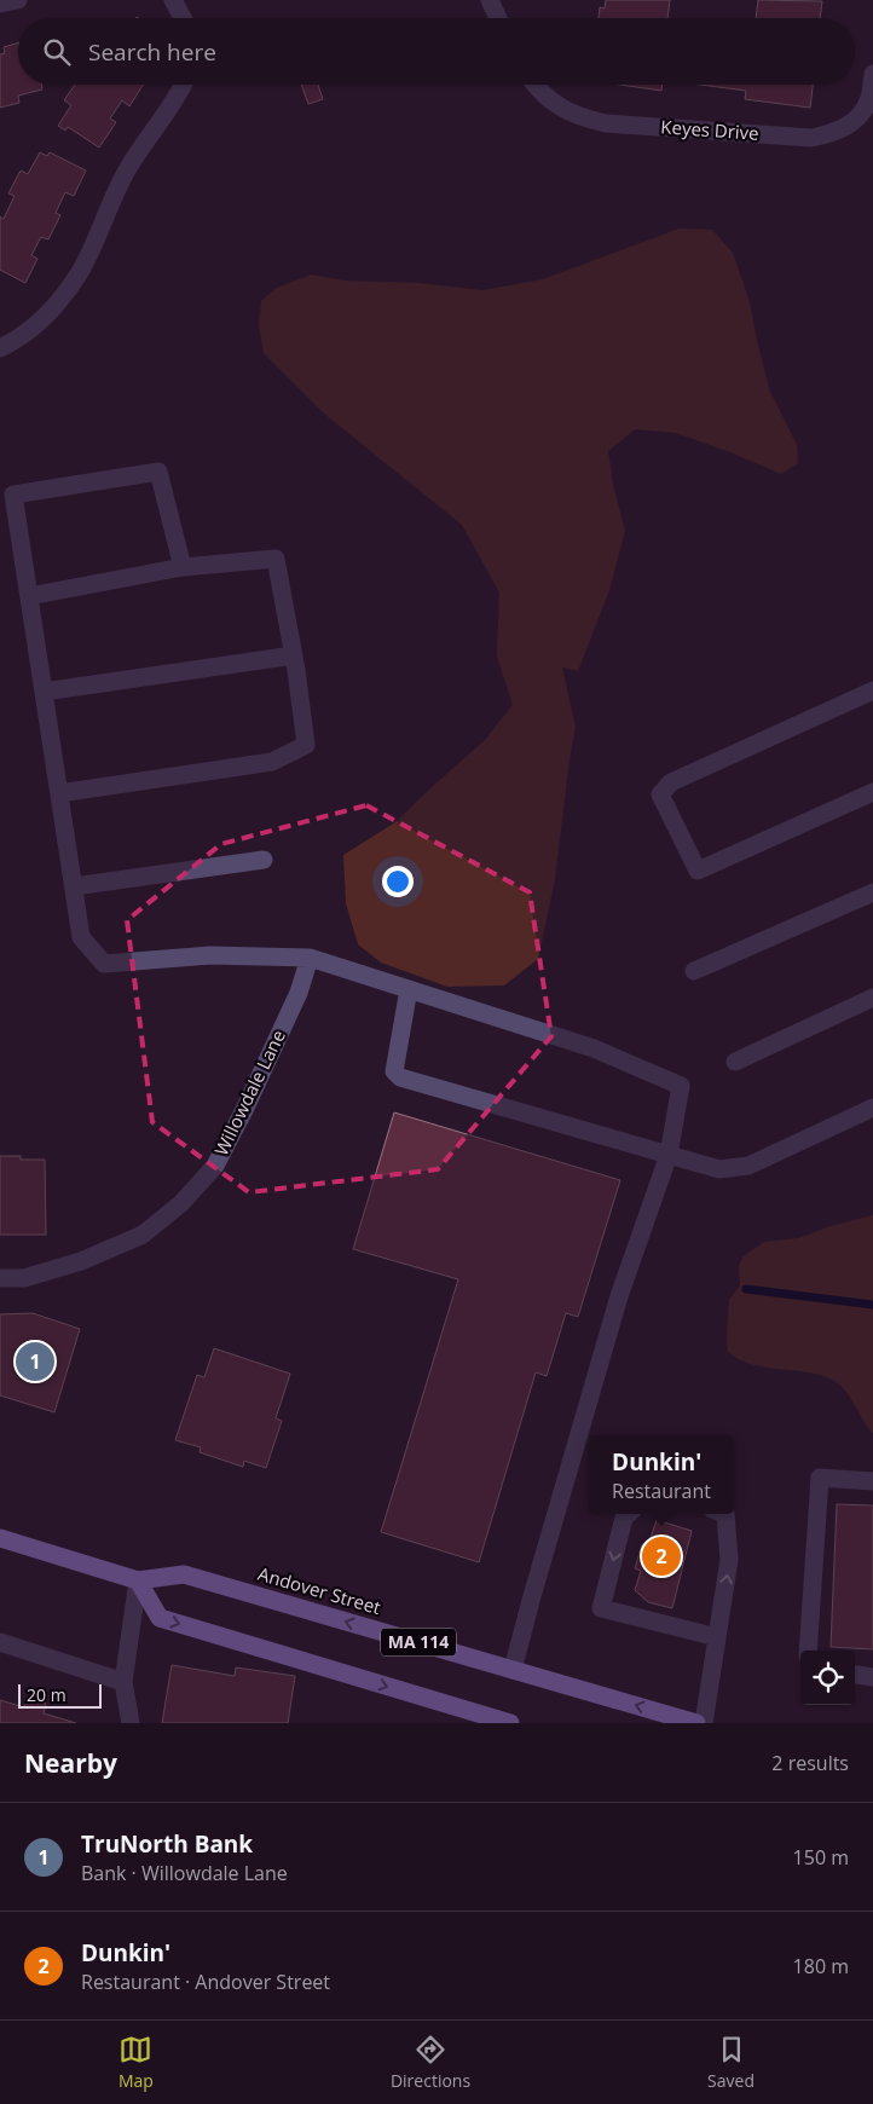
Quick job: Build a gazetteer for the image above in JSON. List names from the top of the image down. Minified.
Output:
{"streets":{"highway":["Andover Street","MA 114"],"street":["Keyes Drive","Willowdale Lane"]},"scale_bar":"20 m","page":{"search":"Search here","pins":["1","2"],"popup":["Dunkin'","Restaurant"],"scale":"20 m","heading":["Nearby","2 results"],"list":[{"mark":"1","name":"TruNorth Bank","note":"Bank · Willowdale Lane","value":"150 m"},{"mark":"2","name":"Dunkin'","note":"Restaurant · Andover Street","value":"180 m"}],"nav":["Map","Directions","Saved"]}}
